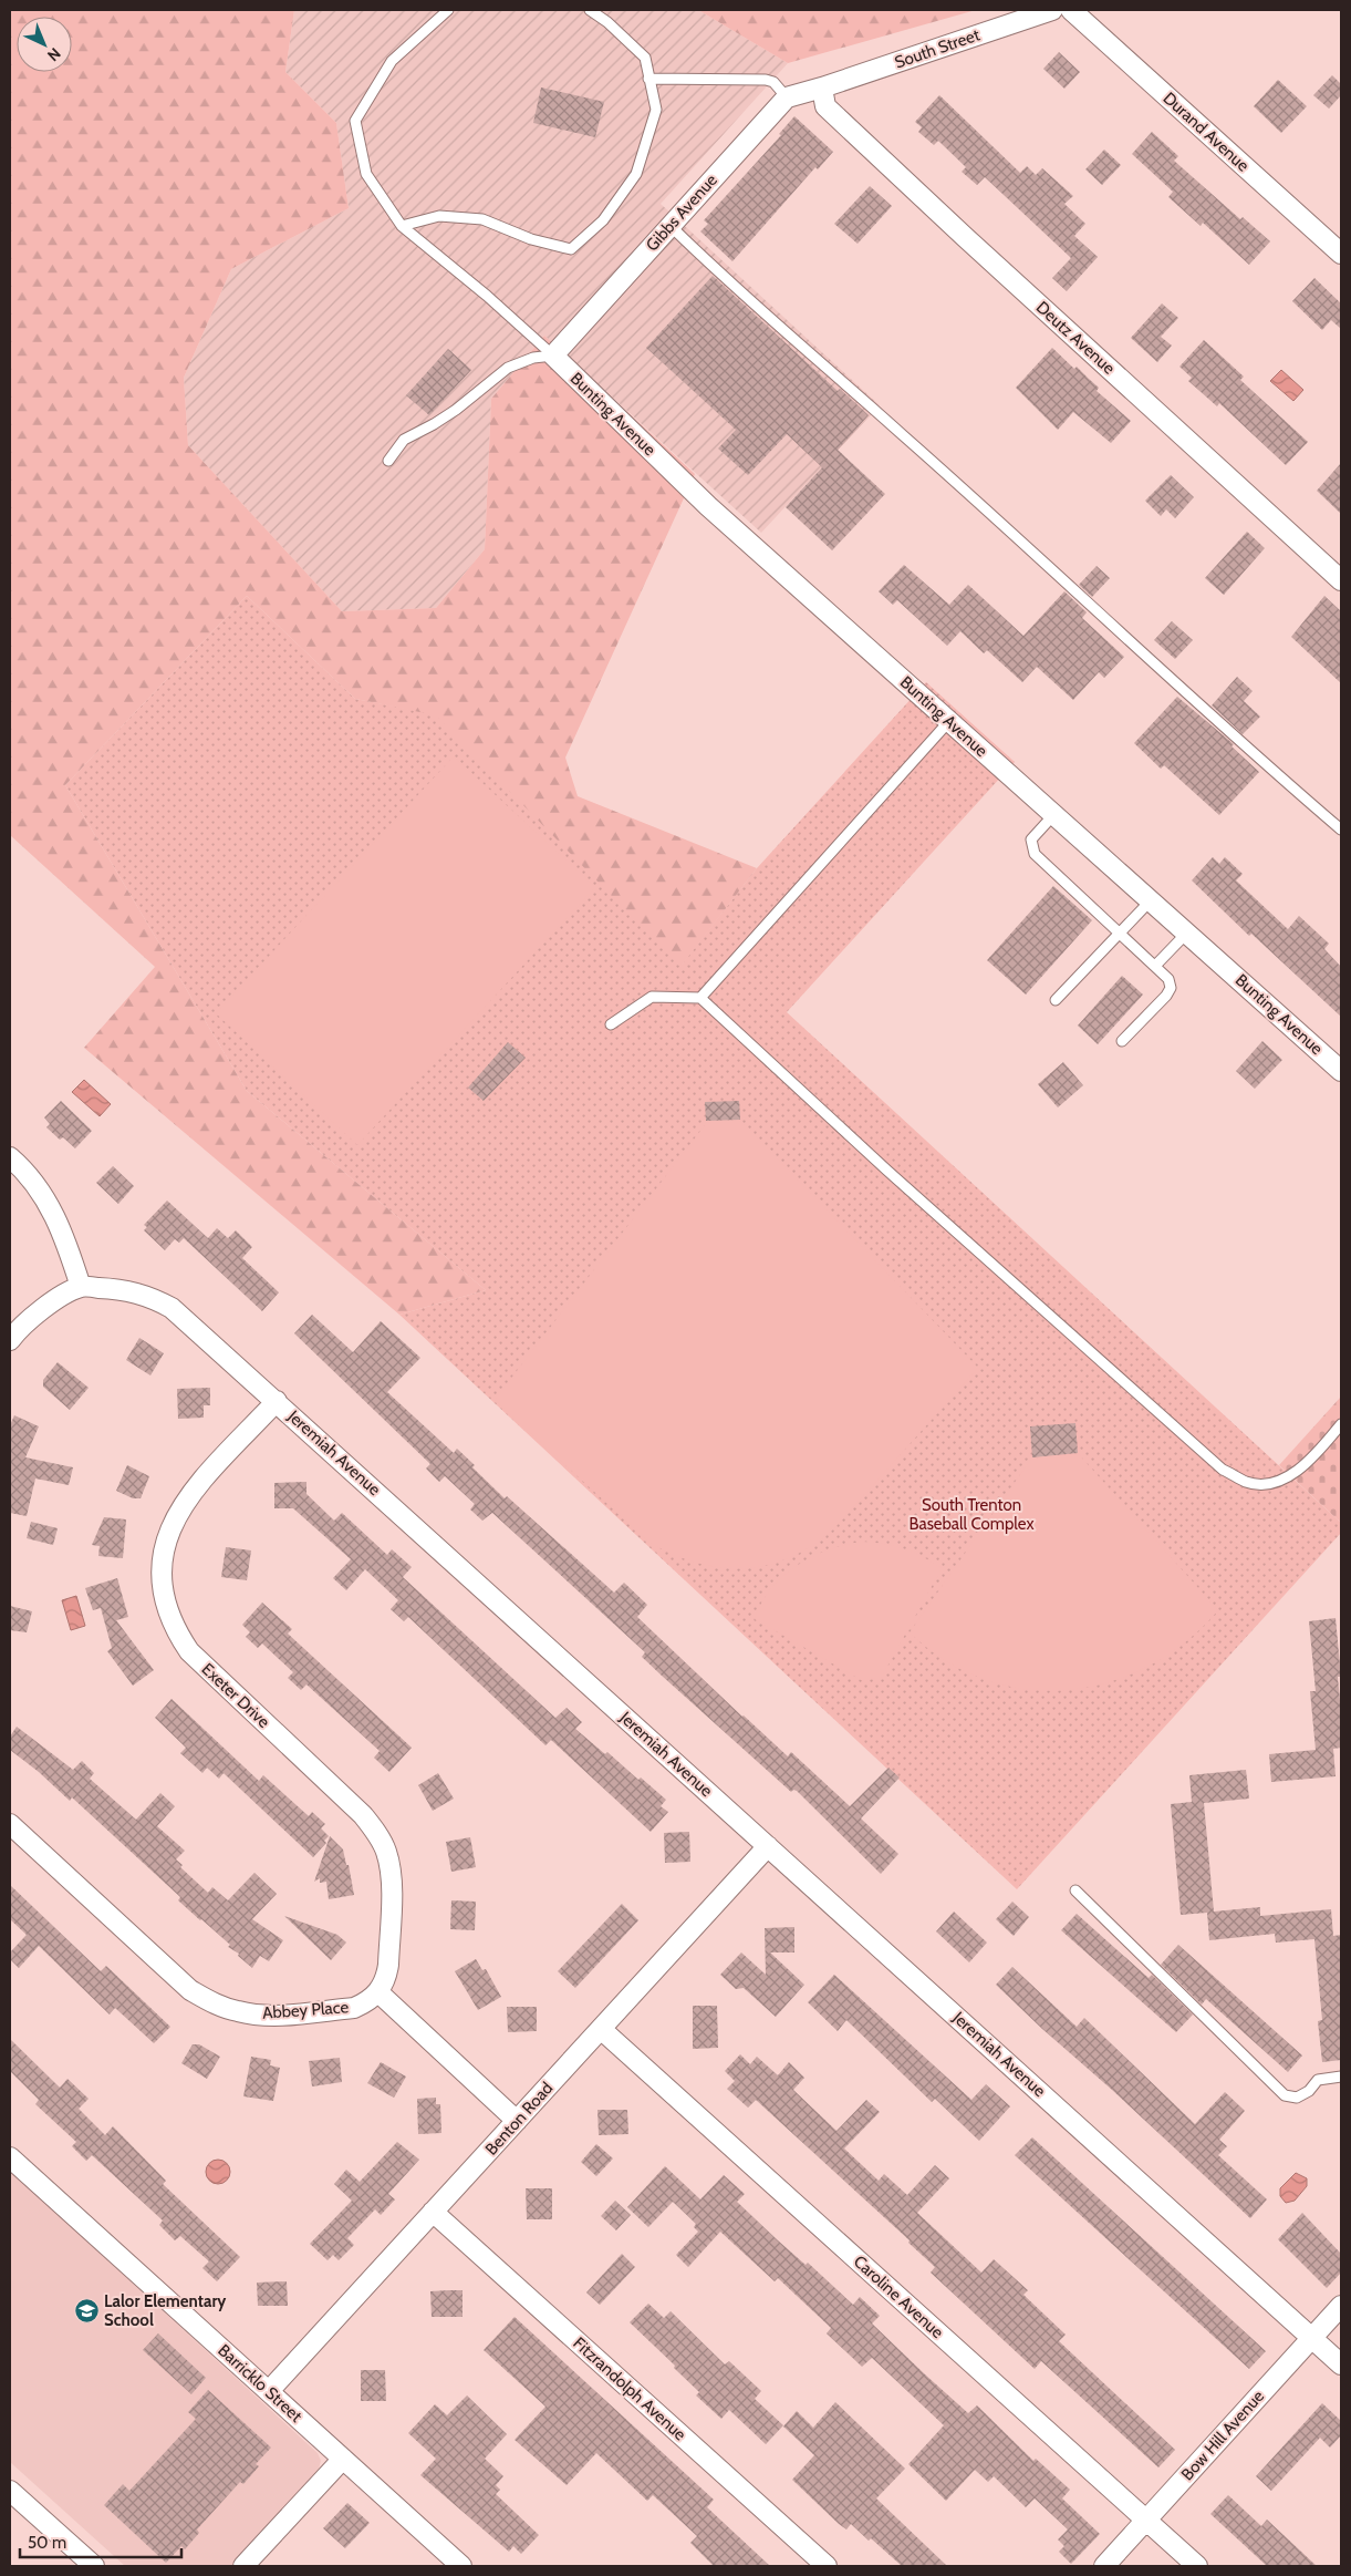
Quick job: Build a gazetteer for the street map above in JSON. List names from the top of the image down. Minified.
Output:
{"streets":{"street":["South Street","Durand Avenue","Gibbs Avenue","Deutz Avenue","Bunting Avenue","Jeremiah Avenue","Exeter Drive","Abbey Place","Benton Road","Caroline Avenue","Barricklo Street","Fitzrandolph Avenue","Bow Hill Avenue"]},"crossings":[["South Street","Deutz Avenue"],["Gibbs Avenue","Bunting Avenue"],["Jeremiah Avenue","Exeter Drive"],["Jeremiah Avenue","Benton Road"],["Jeremiah Avenue","Bow Hill Avenue"],["Exeter Drive","Abbey Place"],["Benton Road","Caroline Avenue"],["Benton Road","Barricklo Street"],["Benton Road","Fitzrandolph Avenue"],["Caroline Avenue","Bow Hill Avenue"]],"parks":["South Trenton Baseball Complex"],"places":{"school or university":["Lalor Elementary School"]},"scale_bar":"50 m","north":"bottom right"}
